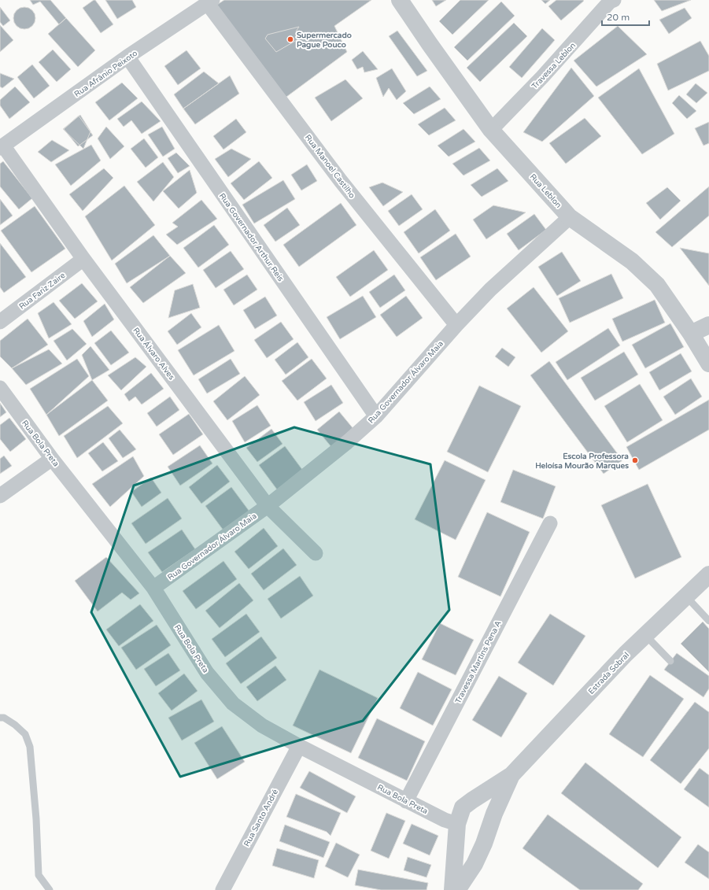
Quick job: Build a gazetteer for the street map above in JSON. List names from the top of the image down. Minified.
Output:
{"streets":{"street":["Travessa Leblon","Rua Afrânio Peixoto","Rua Manoel Castilho","Rua Leblon","Rua Governador Arthur Reis","Rua Fariz Zaire","Rua Álvaro Alves","Rua Governador Álvaro Maia","Rua Bola Preta","Travessa Martins Pena A","Estrada Sobral","Rua Santo André"]},"crossings":[["Travessa Leblon","Rua Leblon"],["Rua Afrânio Peixoto","Rua Manoel Castilho"],["Rua Afrânio Peixoto","Rua Governador Arthur Reis"],["Rua Afrânio Peixoto","Rua Álvaro Alves"],["Rua Manoel Castilho","Rua Governador Álvaro Maia"],["Rua Leblon","Rua Governador Álvaro Maia"],["Rua Governador Arthur Reis","Rua Governador Álvaro Maia"],["Rua Fariz Zaire","Rua Álvaro Alves"],["Rua Álvaro Alves","Rua Governador Álvaro Maia"],["Rua Governador Álvaro Maia","Rua Bola Preta"],["Rua Bola Preta","Travessa Martins Pena A"],["Rua Bola Preta","Estrada Sobral"],["Rua Bola Preta","Rua Santo André"]],"places":["Supermercado Pague Pouco","Escola Professora Heloísa Mourão Marques"],"scale_bar":"20 m"}
